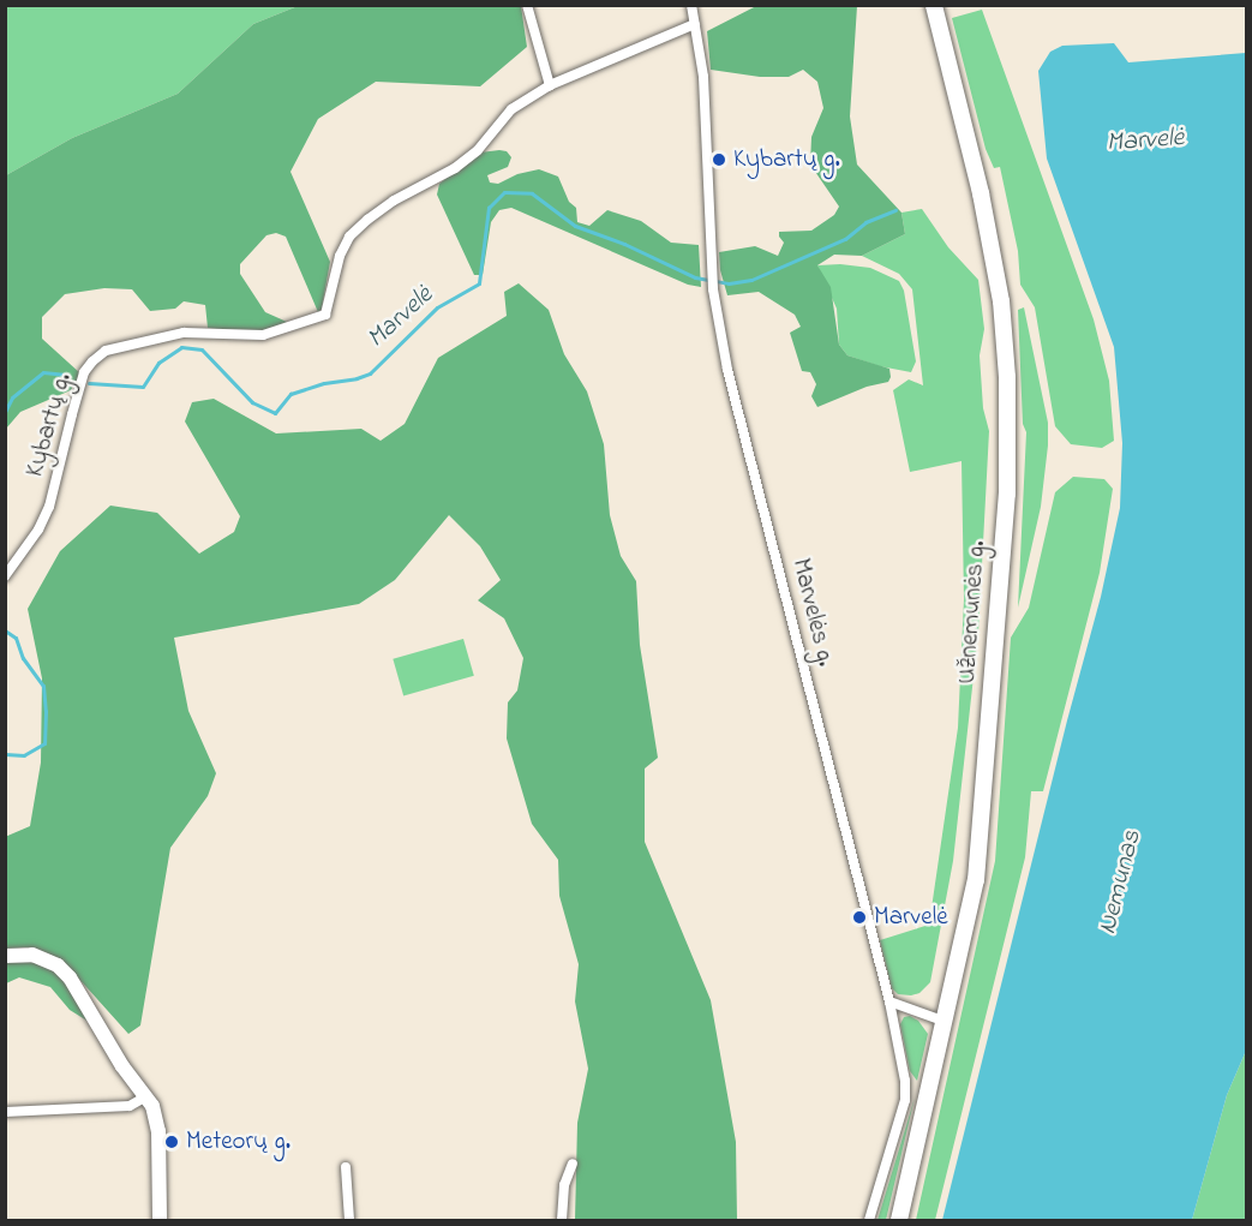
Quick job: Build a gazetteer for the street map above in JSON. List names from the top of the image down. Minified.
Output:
{"streets":{"main road":["Užnemunės g."],"street":["Kybartų g.","Marvelės g."]},"crossings":[["Kybartų g.","Marvelės g."]],"water":["Marvelė","Nemunas"],"places":["Kybartų g.","Marvelė","Meteorų g."]}
